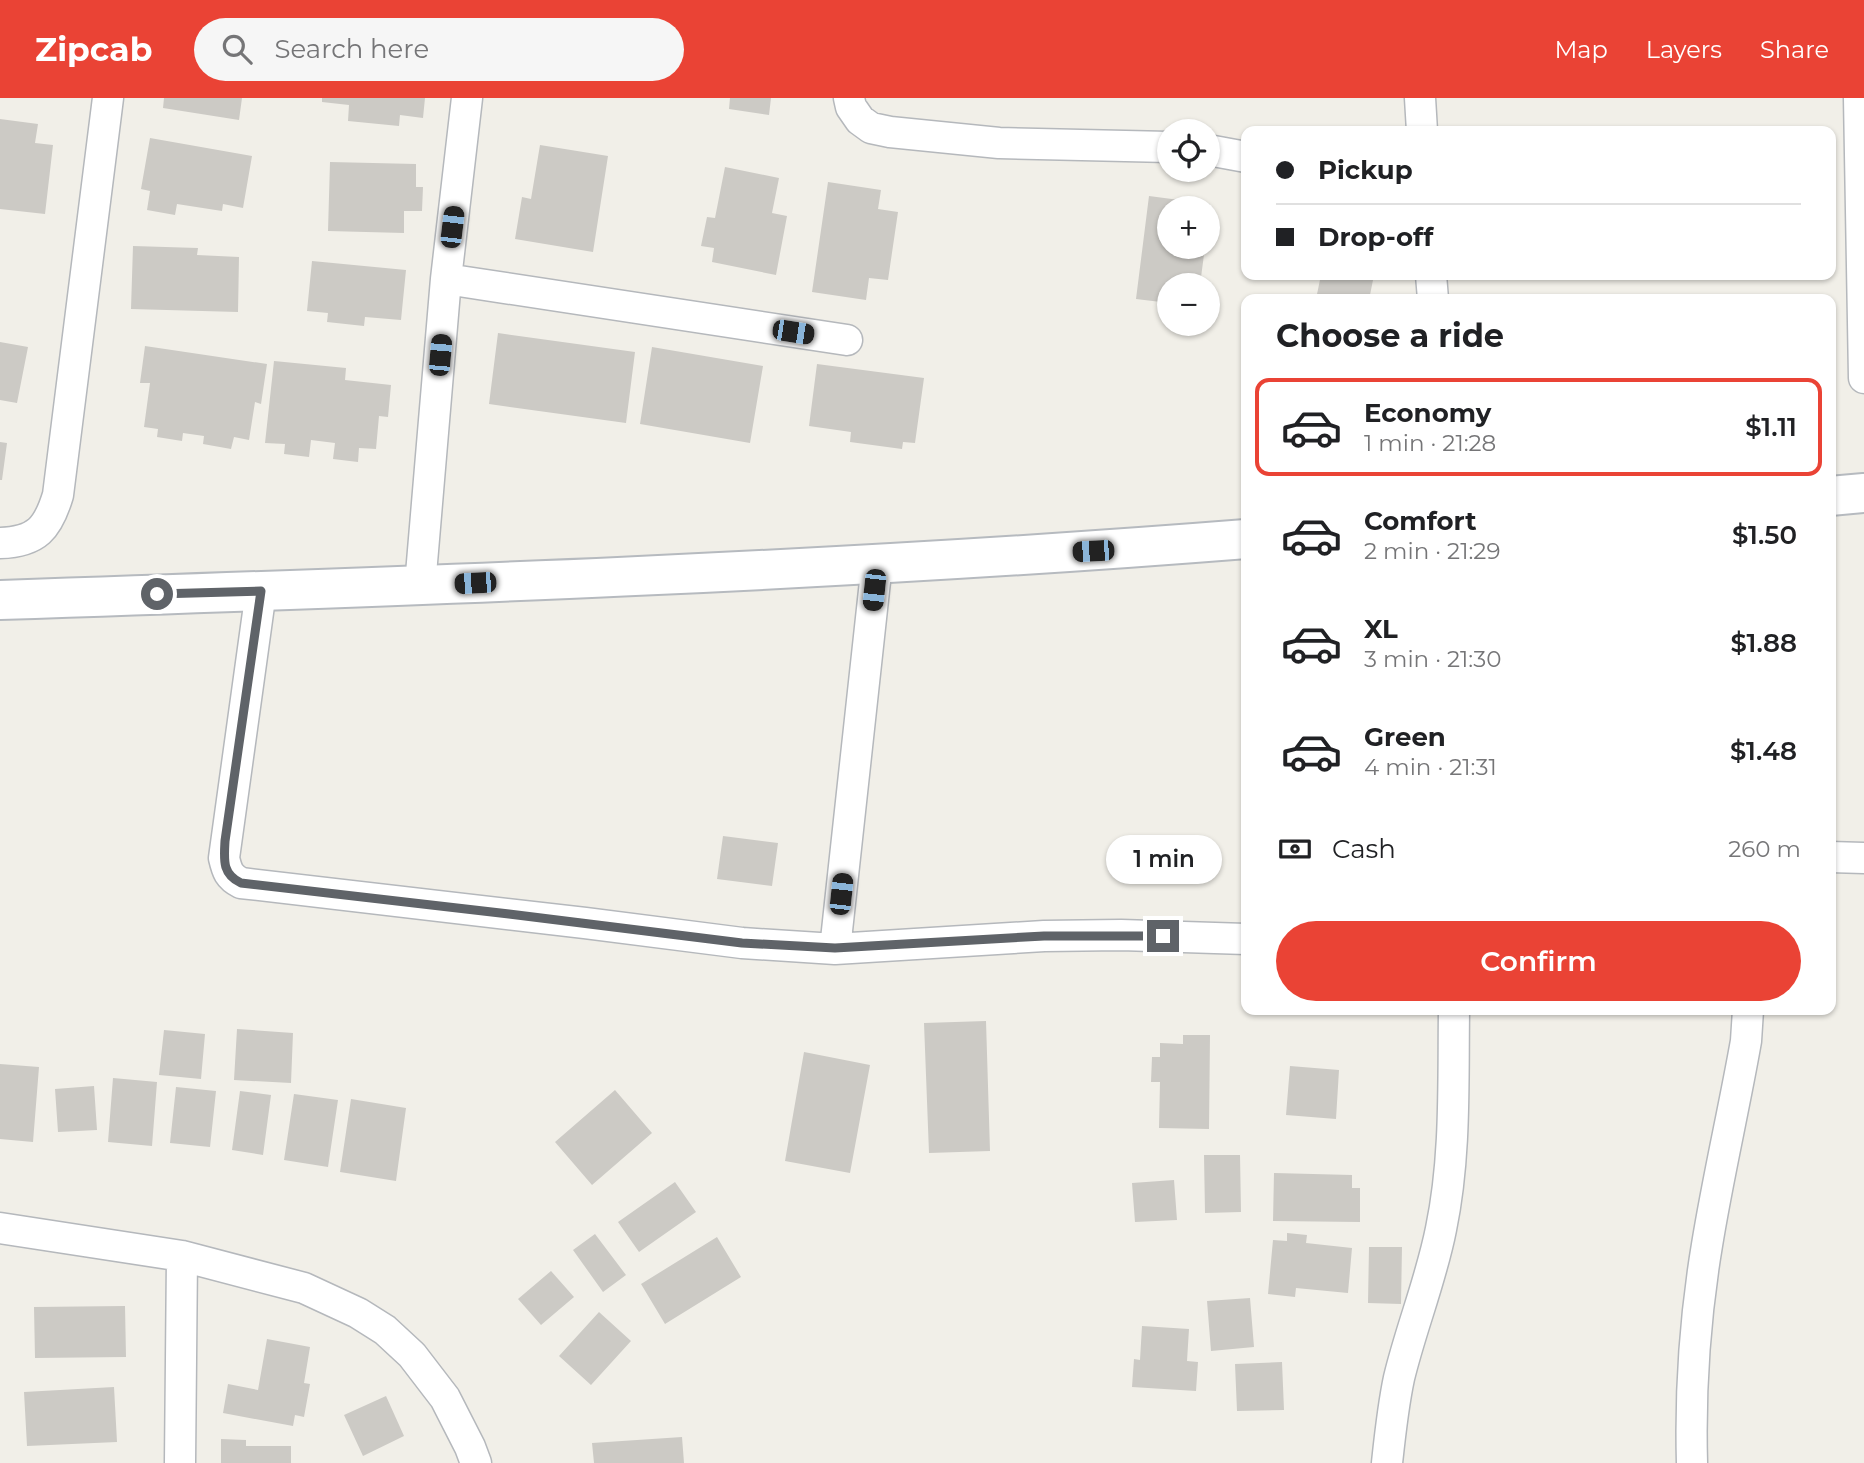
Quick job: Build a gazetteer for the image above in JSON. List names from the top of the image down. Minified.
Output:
{"page":{"header":"Zipcab","search":"Search here","nav":["Map","Layers","Share"],"map_buttons":["+","−"],"banner":["Pickup","Drop-off"],"heading":"Choose a ride","list":[{"name":"Economy","note":"1 min · 21:28","value":"$1.11"},{"name":"Comfort","note":"2 min · 21:29","value":"$1.50"},{"name":"XL","note":"3 min · 21:30","value":"$1.88"},{"name":"Green","note":"4 min · 21:31","value":"$1.48"}],"pay":["Cash","260 m"],"bubble":"1 min","buttons":"Confirm"}}
